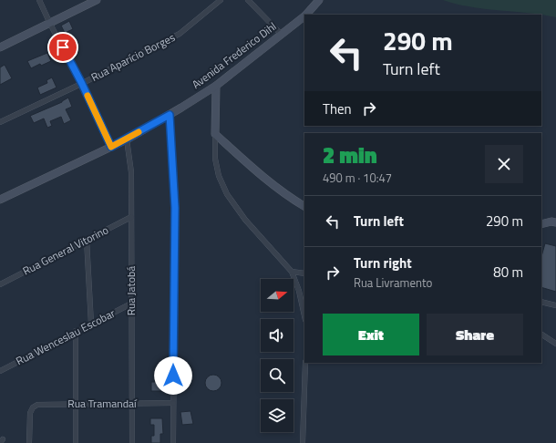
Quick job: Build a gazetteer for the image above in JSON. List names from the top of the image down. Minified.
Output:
{"streets":{"main road":["Avenida Frederico Dihl"],"street":["Rua Aparício Borges","Rua General Vitorino","Rua Jatobá","Rua Wenceslau Escobar","Rua Tramandaí"]},"crossings":[["Avenida Frederico Dihl","Rua Jatobá"],["Rua General Vitorino","Rua Jatobá"],["Rua Jatobá","Rua Wenceslau Escobar"],["Rua Jatobá","Rua Tramandaí"]],"north":"right","page":{"turn":["290 m","Turn left"],"then":"Then","heading":["2 min","490 m · 10:47"],"list":[{"name":"Turn left","value":"290 m"},{"name":"Turn right","note":"Rua Livramento","value":"80 m"}],"buttons":["Exit","Share"]}}
